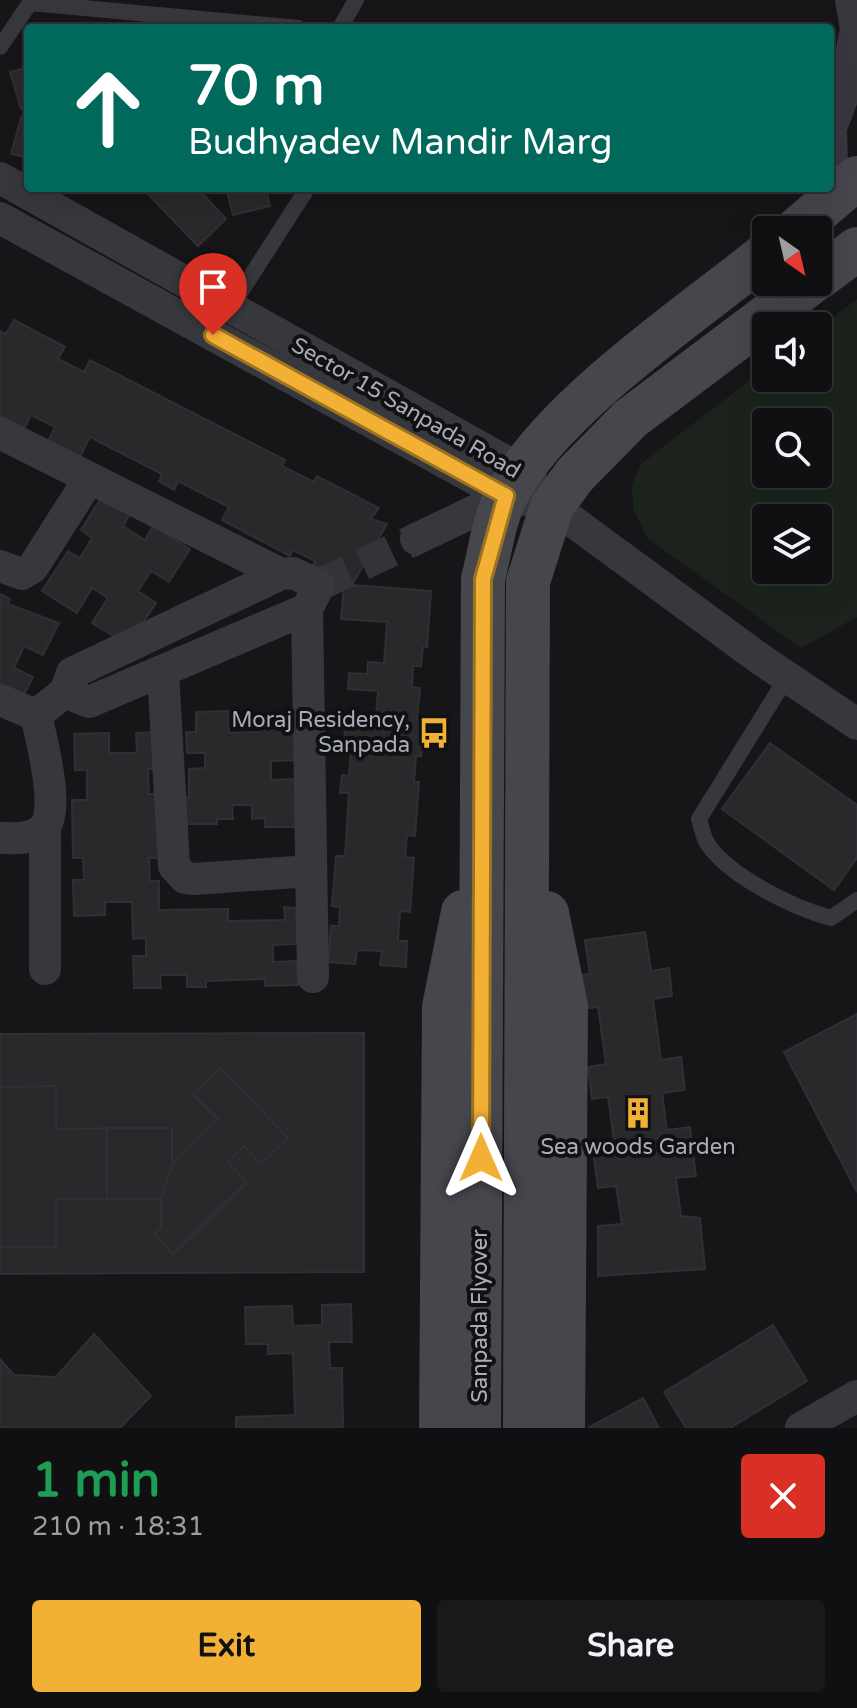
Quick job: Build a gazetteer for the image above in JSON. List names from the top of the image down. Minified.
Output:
{"streets":{"main road":["Sanpada Flyover"],"street":["Sector 15 Sanpada Road"]},"places":{"bus stop":["Moraj Residency, Sanpada"],"building":["Sea woods Garden"]},"north":"bottom right","page":{"turn":["70 m","Budhyadev Mandir Marg"],"heading":["1 min","210 m · 18:31"],"buttons":["Exit","Share"]}}
